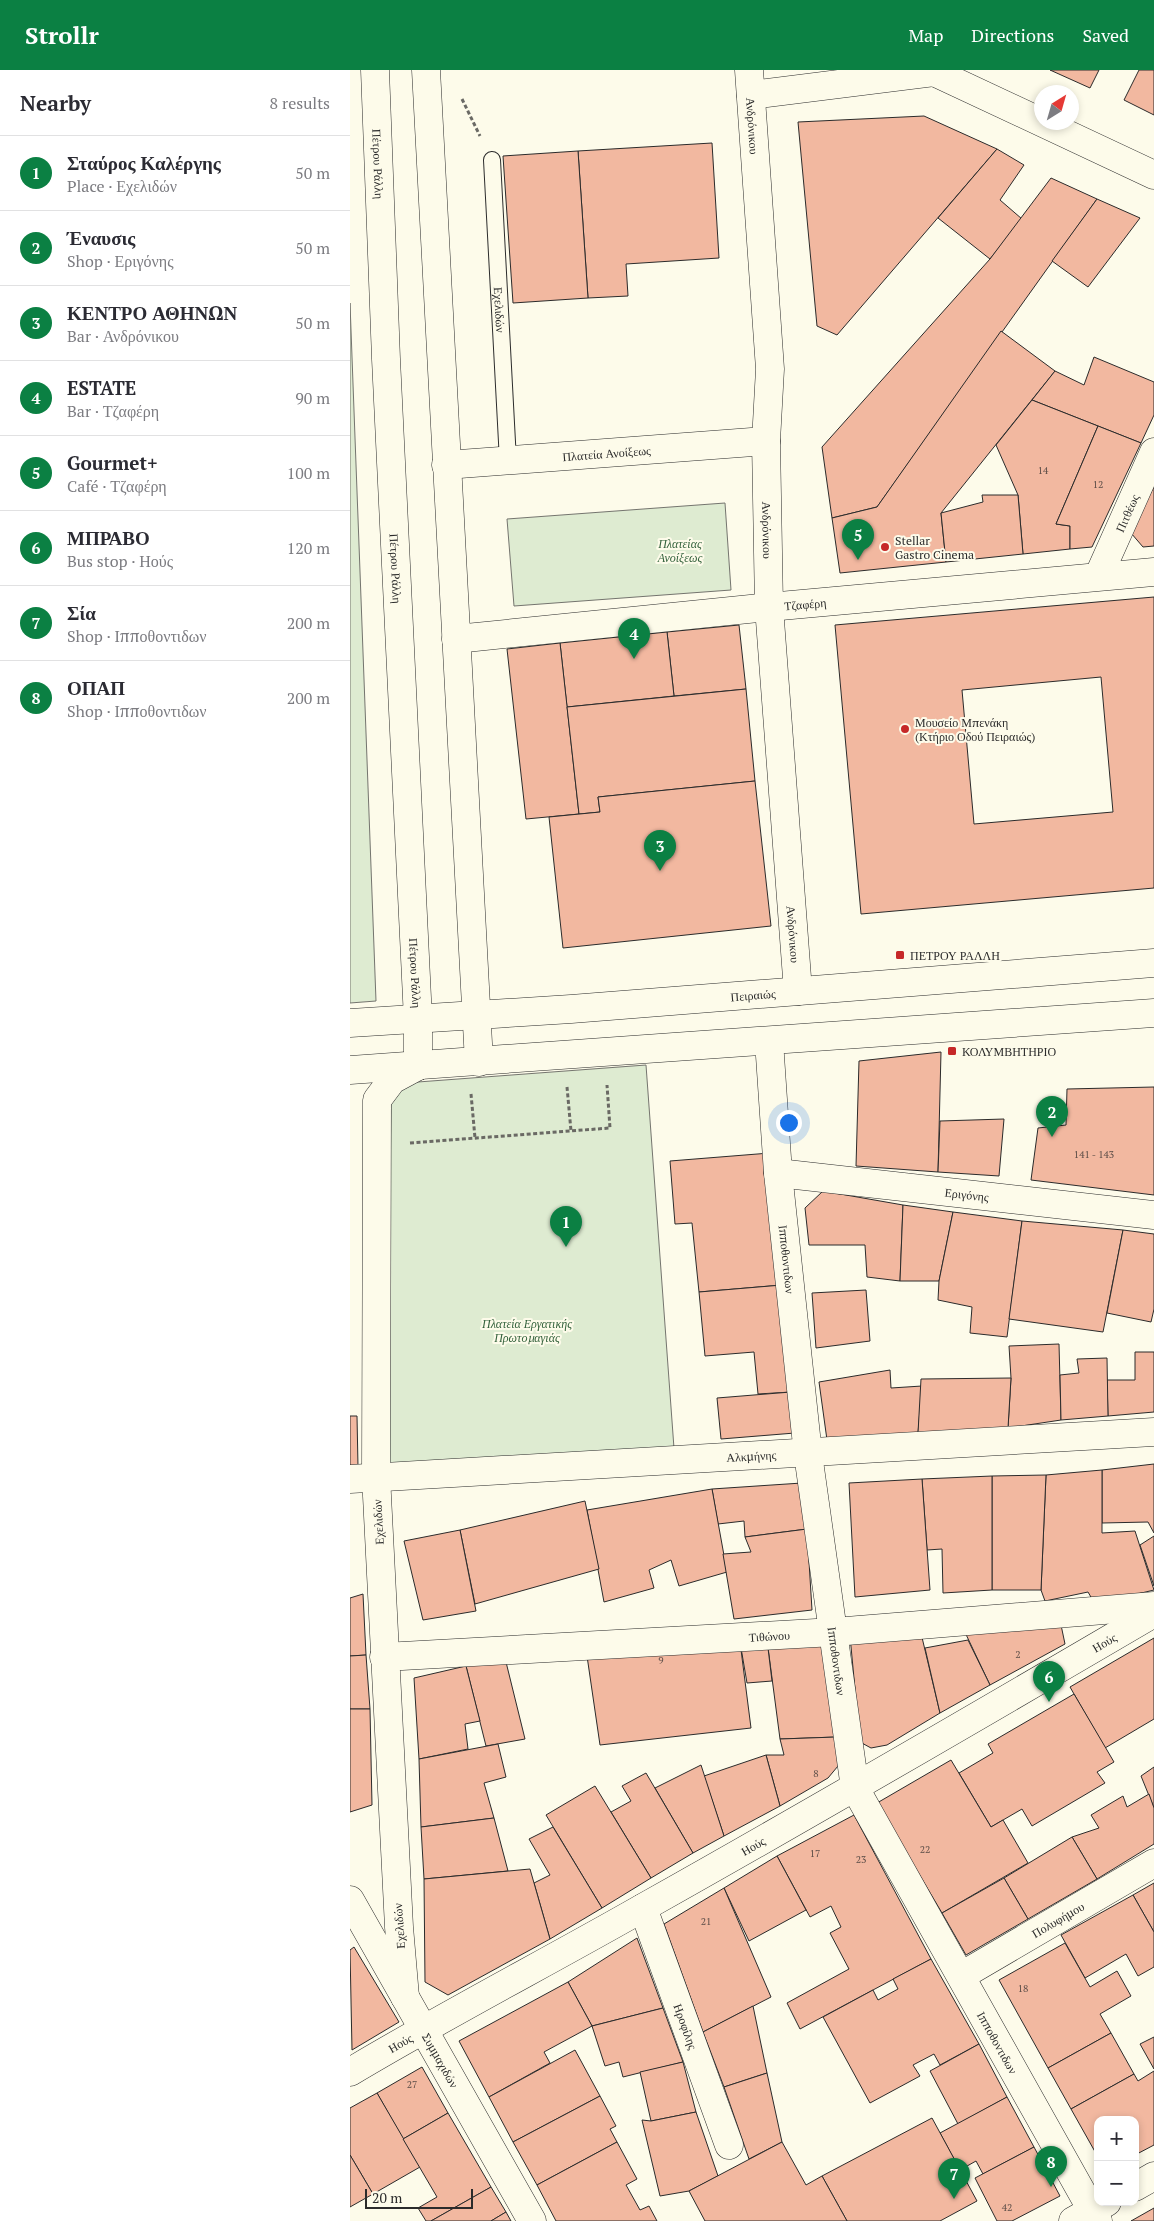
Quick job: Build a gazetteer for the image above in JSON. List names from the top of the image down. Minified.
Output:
{"streets":{"street":["Ανδρόνικου","Πέτρου Ράλλη","Εχελιδών","Πλατεία Ανοίξεως","Πιτθέως","Τζαφέρη","Πειραιώς","Εριγόνης","Ιπποθοντιδων","Αλκμήνης","Τιθώνου","Ηούς","Πολυφήμου","Ηροφίλης","Συμμαχιδών"]},"crossings":[["Ανδρόνικου","Πλατεία Ανοίξεως"],["Ανδρόνικου","Τζαφέρη"],["Ανδρόνικου","Πειραιώς"],["Πέτρου Ράλλη","Εχελιδών"],["Πέτρου Ράλλη","Πειραιώς"],["Εχελιδών","Πλατεία Ανοίξεως"],["Εχελιδών","Αλκμήνης"],["Εχελιδών","Τιθώνου"],["Εχελιδών","Συμμαχιδών"],["Πιτθέως","Τζαφέρη"],["Εριγόνης","Ιπποθοντιδων"],["Ιπποθοντιδων","Αλκμήνης"],["Ιπποθοντιδων","Τιθώνου"],["Ιπποθοντιδων","Ηούς"],["Ιπποθοντιδων","Πολυφήμου"],["Ηούς","Ηροφίλης"],["Ηούς","Συμμαχιδών"]],"parks":["Πλατείας Ανοίξεως","Πλατεία Εργατικής Πρωτομαγιάς"],"places":{"other":["Stellar Gastro Cinema","Μουσείο Μπενάκη (Κτήριο Οδού Πειραιώς)"],"transit":["ΠΕΤΡΟΥ ΡΑΛΛΗ","ΚΟΛΥΜΒΗΤΗΡΙΟ"]},"house_numbers":["14","12","141 - 143","2","9","8","22","17","23","21","18","27","42"],"scale_bar":"20 m","north":"top right","page":{"header":"Strollr","nav":["Map","Directions","Saved"],"heading":["Nearby","8 results"],"list":[{"mark":"1","name":"Σταύρος Καλέργης","note":"Place · Εχελιδών","value":"50 m"},{"mark":"2","name":"Έναυσις","note":"Shop · Εριγόνης","value":"50 m"},{"mark":"3","name":"ΚΕΝΤΡΟ ΑΘΗΝΩΝ","note":"Bar · Ανδρόνικου","value":"50 m"},{"mark":"4","name":"ESTATE","note":"Bar · Τζαφέρη","value":"90 m"},{"mark":"5","name":"Gourmet+","note":"Café · Τζαφέρη","value":"100 m"},{"mark":"6","name":"ΜΠΡΑΒΟ","note":"Bus stop · Ηούς","value":"120 m"},{"mark":"7","name":"Σία","note":"Shop · Ιπποθοντιδων","value":"200 m"},{"mark":"8","name":"ΟΠΑΠ","note":"Shop · Ιπποθοντιδων","value":"200 m"}],"pins":["5","4","3","2","1","6","8","7"],"map_buttons":["+","−"],"scale":"20 m"}}
